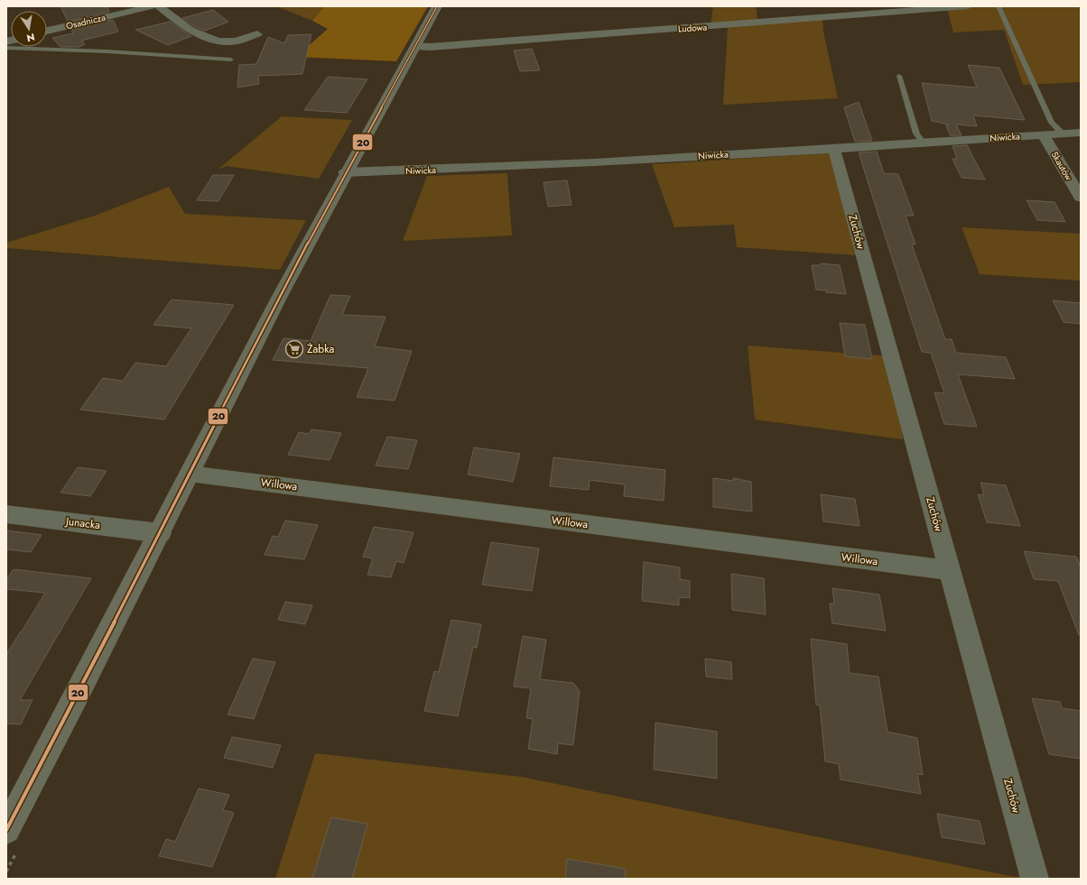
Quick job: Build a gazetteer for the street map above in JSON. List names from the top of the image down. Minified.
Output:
{"streets":{"street":["Osadnicza","Ludowa","Niwicka","Skautów","Zuchów","Willowa","Junacka"]},"crossings":[["Niwicka","Skautów"],["Niwicka","Zuchów"],["Zuchów","Willowa"]],"places":{"supermarket":["Żabka"]},"lines":["transit line 20"],"north":"bottom"}
